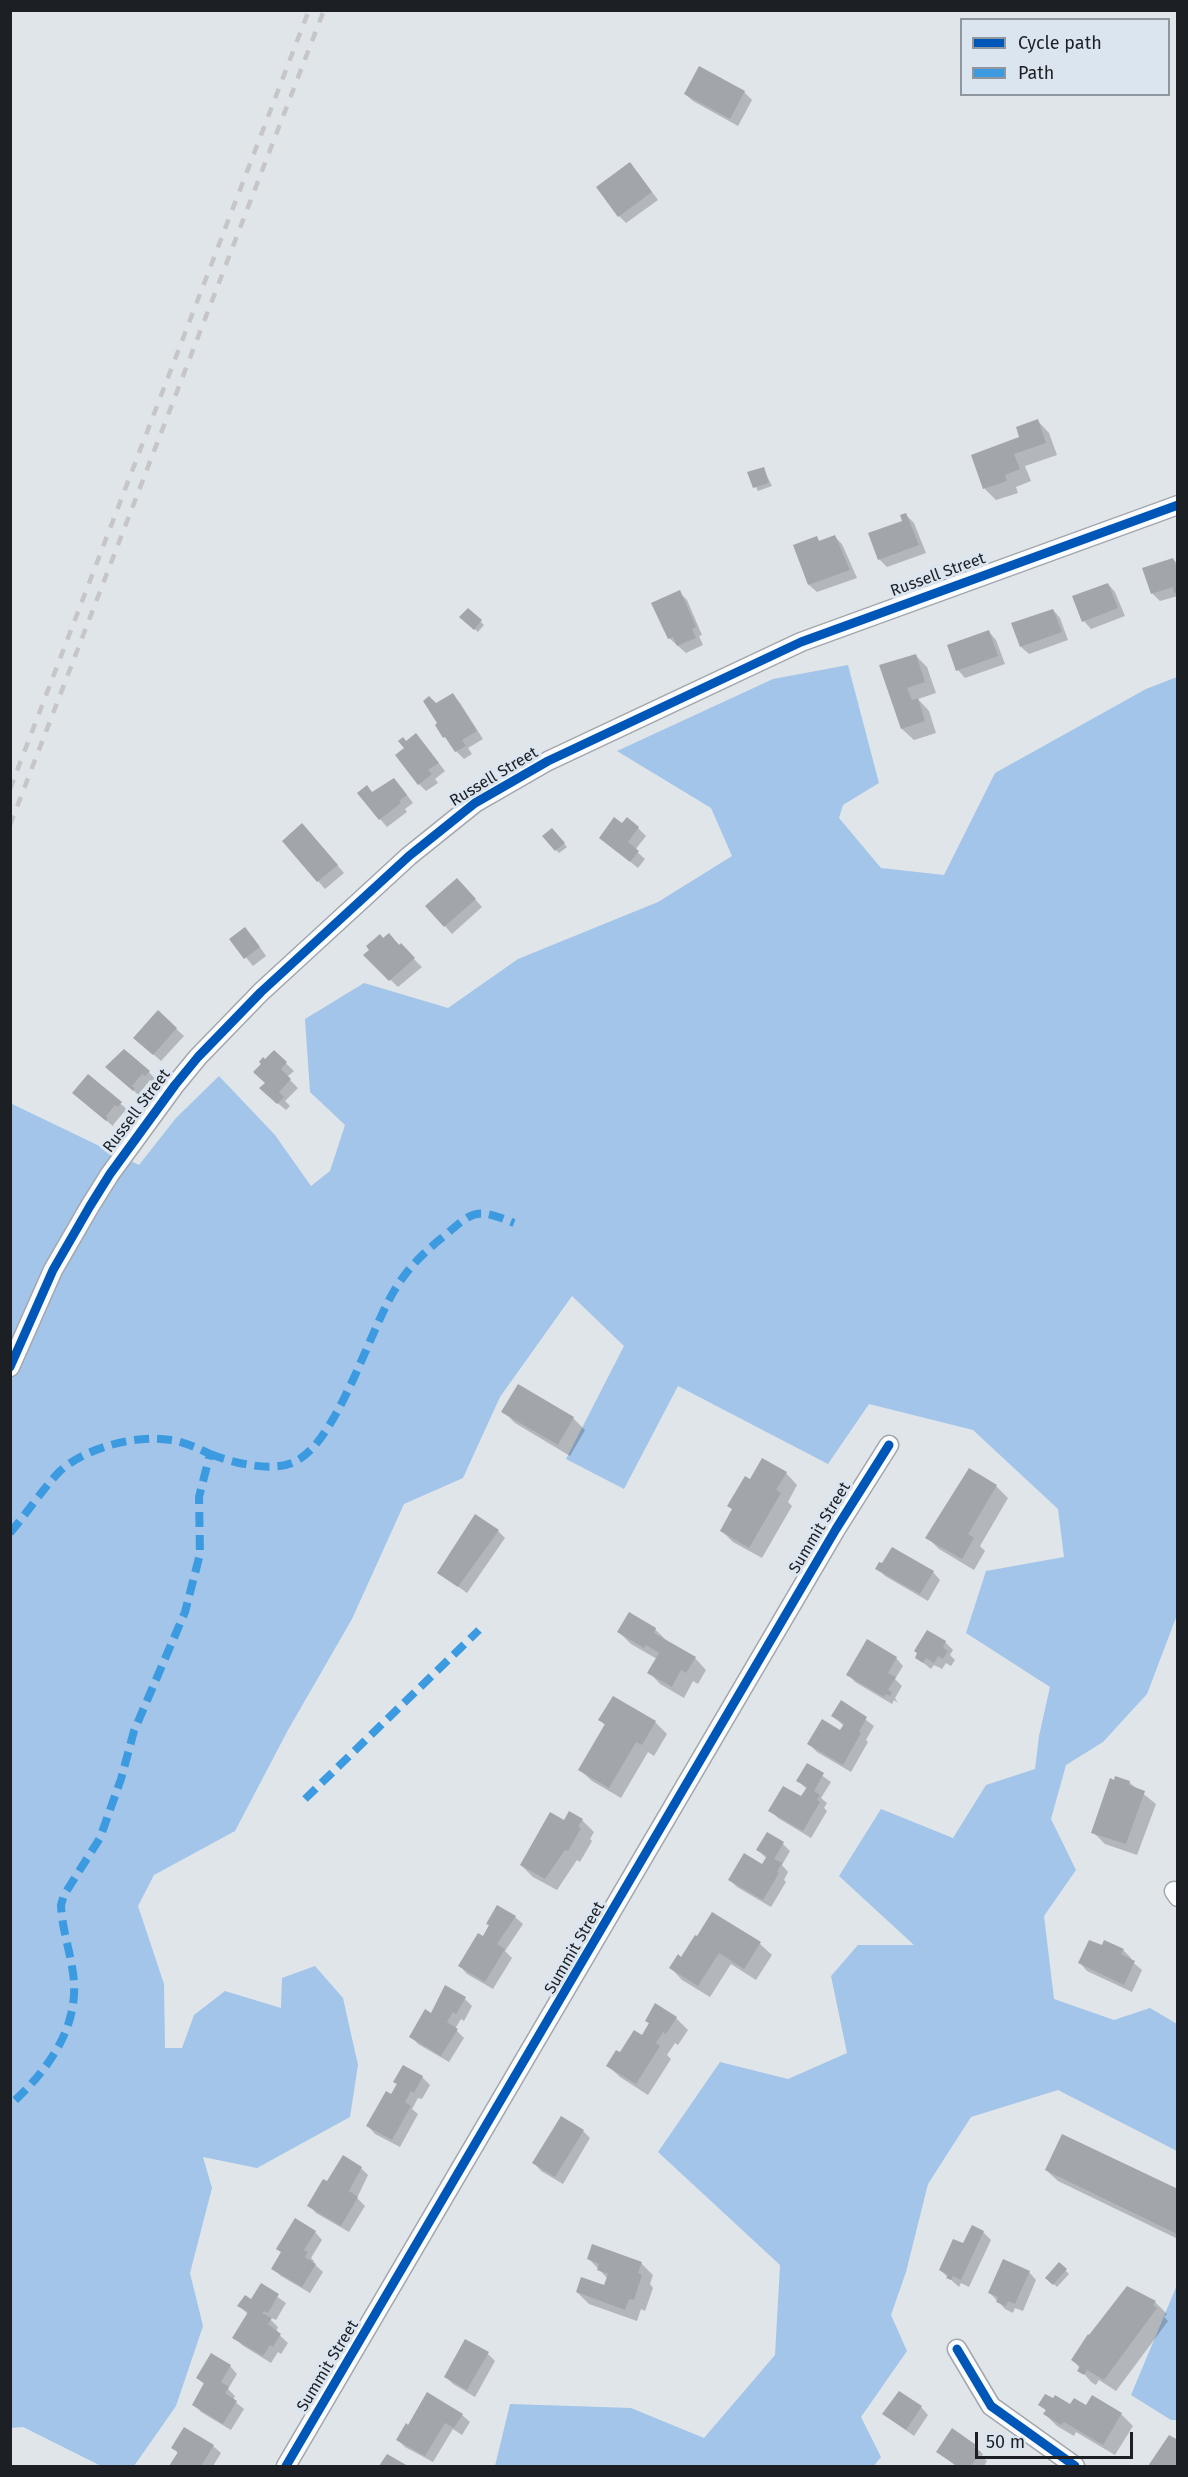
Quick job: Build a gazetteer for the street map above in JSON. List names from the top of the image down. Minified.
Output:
{"streets":{"street":["Russell Street","Summit Street"]},"legend":["Cycle path","Path"],"scale_bar":"50 m"}
